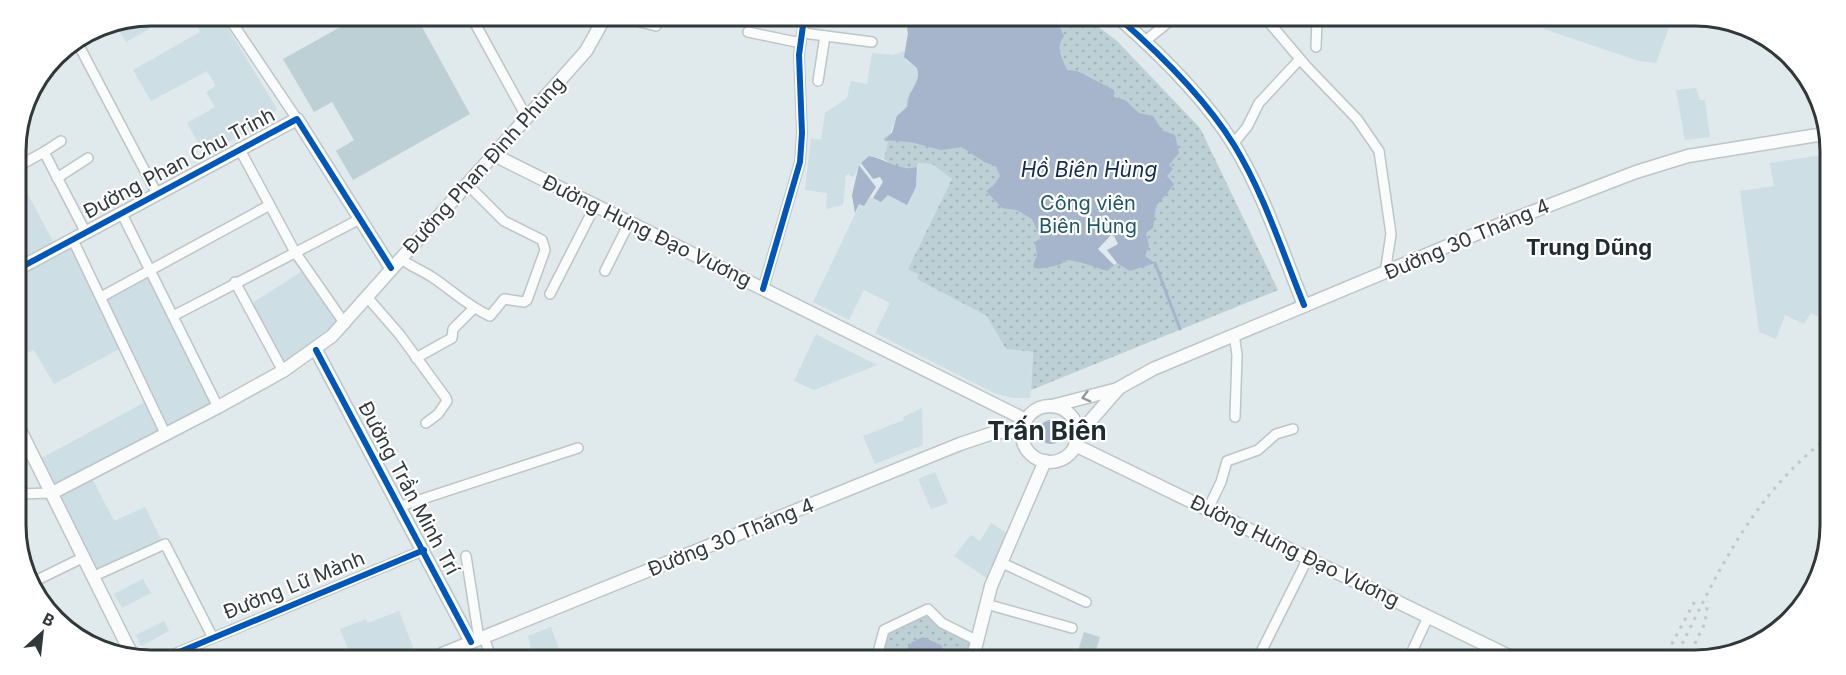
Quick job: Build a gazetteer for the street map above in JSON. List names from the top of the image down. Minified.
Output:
{"streets":{"main road":["Đường Phan Chu Trinh","Đường Phan Đình Phùng","Đường Hưng Đạo Vương","Đường 30 Tháng 4","Đường Trần Minh Trí"],"street":["Đường Lữ Mành"]},"crossings":[["Đường Phan Chu Trinh","Đường Phan Đình Phùng"],["Đường Phan Đình Phùng","Đường Hưng Đạo Vương"],["Đường Phan Đình Phùng","Đường Trần Minh Trí"],["Đường Hưng Đạo Vương","Đường 30 Tháng 4"],["Đường 30 Tháng 4","Đường Trần Minh Trí"],["Đường Trần Minh Trí","Đường Lữ Mành"]],"districts":["Trung Dũng","Trấn Biên"],"water":["Hồ Biên Hùng"],"parks":["Công viên Biên Hùng"],"north":"top right"}
